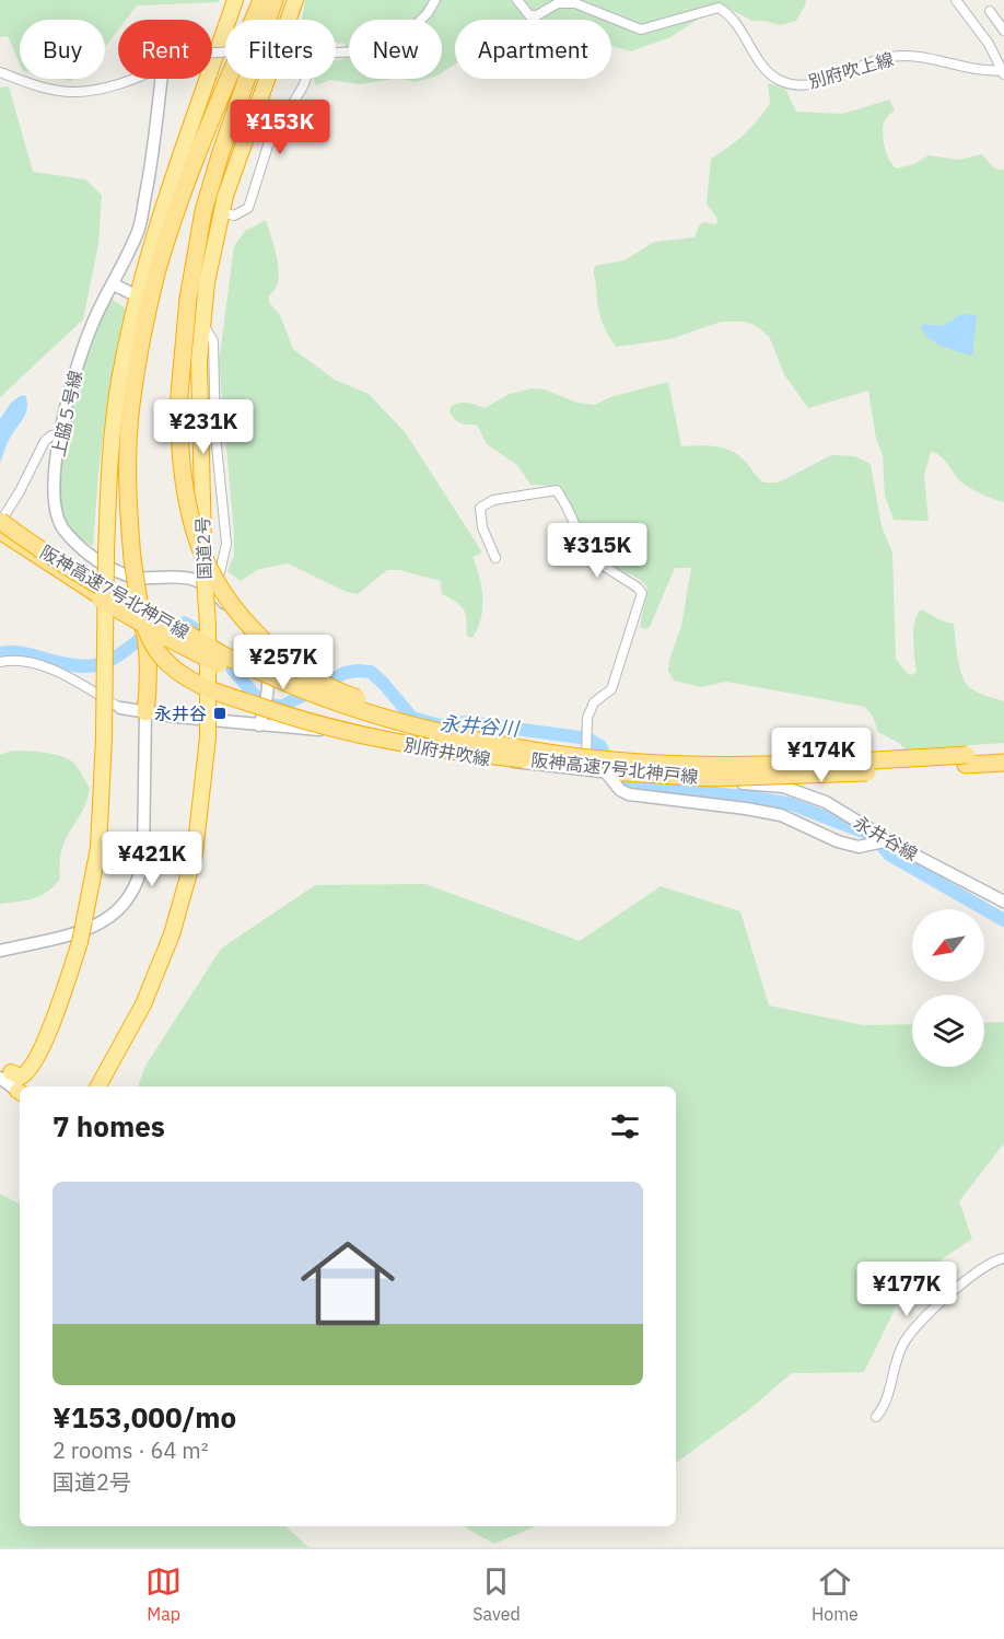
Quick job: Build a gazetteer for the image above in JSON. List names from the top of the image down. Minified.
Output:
{"streets":{"highway":["国道2号","阪神高速7号北神戸線"],"street":["別府吹上線","上脇５号線","別府井吹線","永井谷線"]},"crossings":[["上脇５号線","別府井吹線"],["別府井吹線","永井谷線"]],"water":["永井谷川"],"places":{"transit":["永井谷"]},"north":"bottom left","page":{"chip":["Buy","Rent","Filters","New","Apartment"],"price":["¥153K","¥231K","¥315K","¥257K","¥174K","¥421K","¥177K"],"heading":"7 homes","list":[{"name":"¥153,000/mo","note":"2 rooms · 64 m² · 国道2号"}],"tabs":["Map","Saved","Home"]}}
